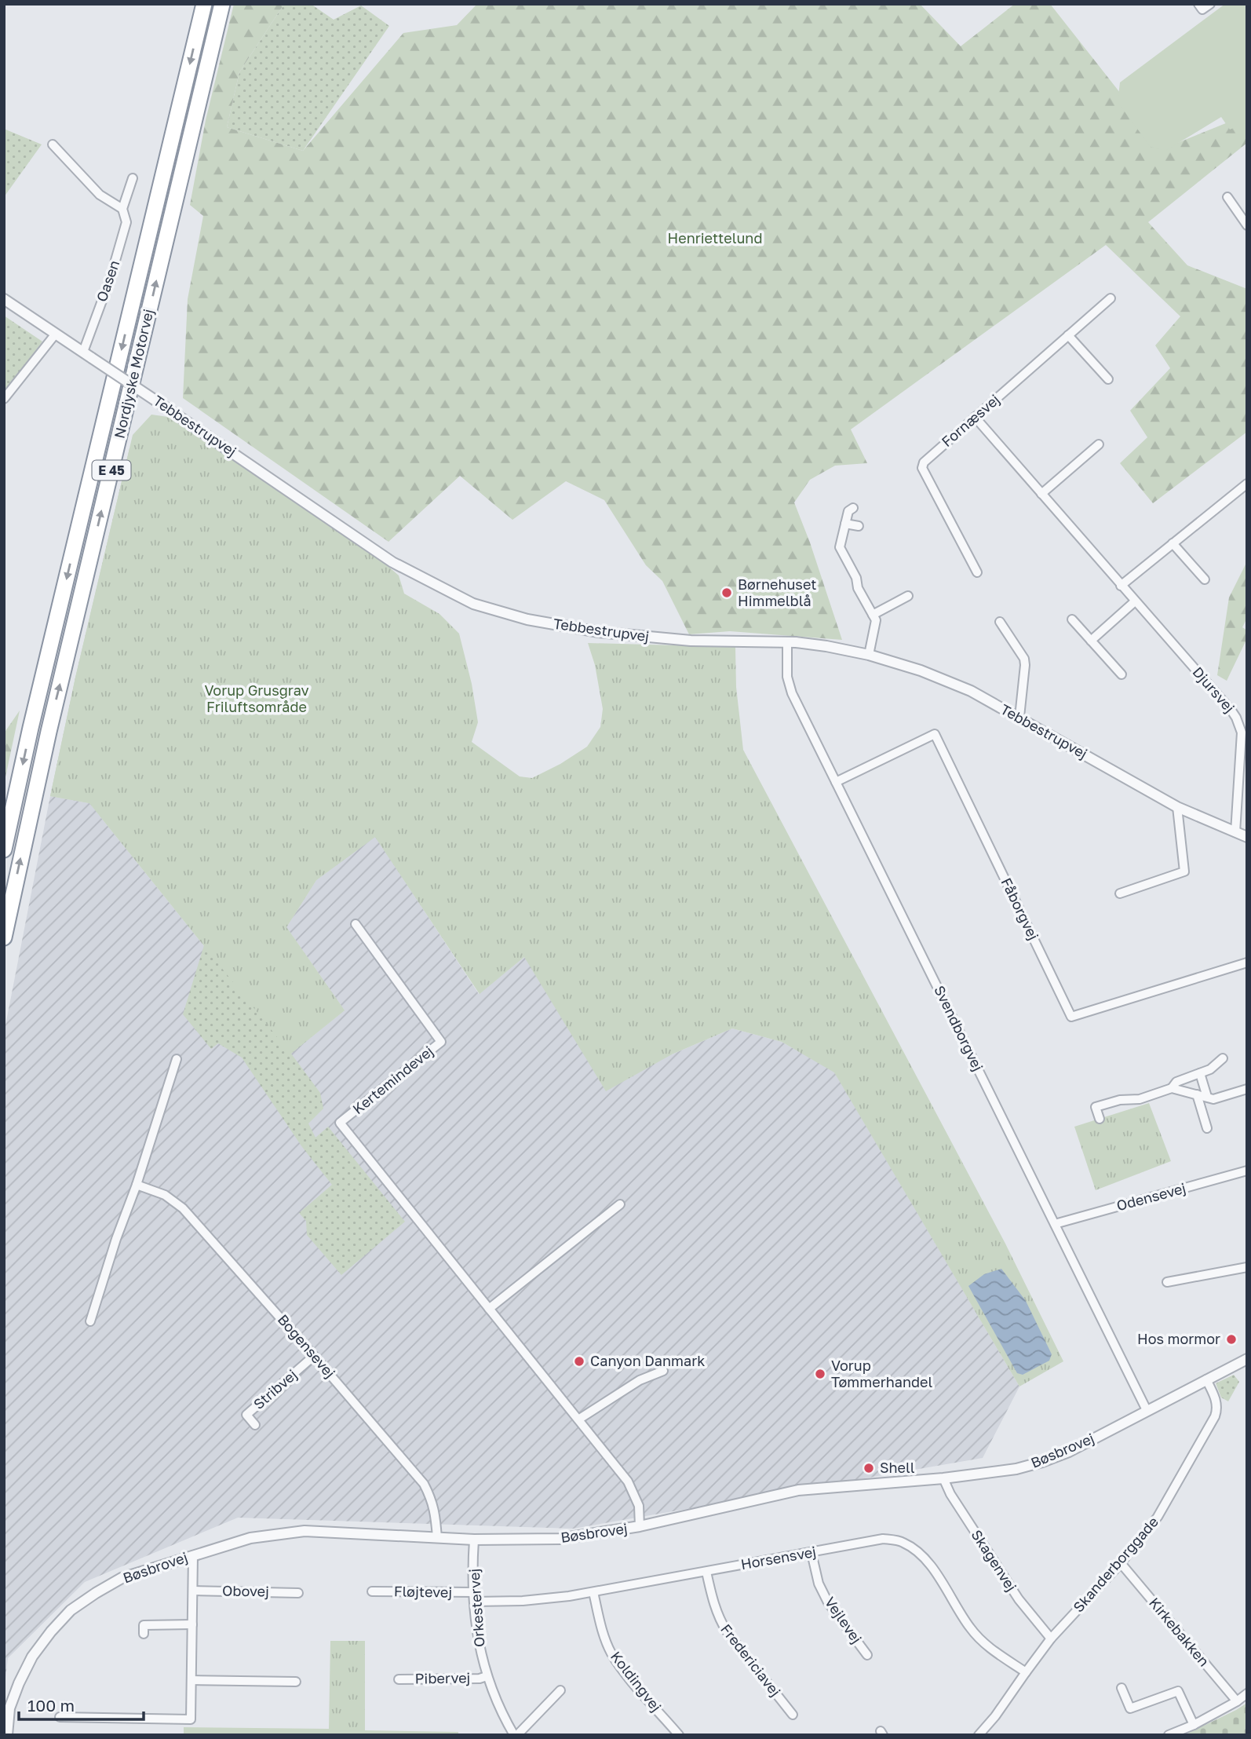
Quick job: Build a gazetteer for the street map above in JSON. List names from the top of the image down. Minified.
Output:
{"streets":{"highway":["Nordjyske Motorvej","E 45"],"street":["Oasen","Fornæsvej","Tebbestrupvej","Djursvej","Fåborgvej","Svendborgvej","Kertemindevej","Odensevej","Bogensevej","Stribvej","Bøsbrovej","Horsensvej","Skagenvej","Skanderborggade","Obovej","Fløjtevej","Orkestervej","Vejlevej","Kirkebakken","Fredericiavej","Pibervej","Koldingvej"]},"crossings":[["Oasen","Tebbestrupvej"],["Fornæsvej","Djursvej"],["Tebbestrupvej","Djursvej"],["Tebbestrupvej","Svendborgvej"],["Fåborgvej","Svendborgvej"],["Svendborgvej","Odensevej"],["Svendborgvej","Bøsbrovej"],["Kertemindevej","Bøsbrovej"],["Bogensevej","Stribvej"],["Bogensevej","Bøsbrovej"],["Bøsbrovej","Skagenvej"],["Bøsbrovej","Skanderborggade"],["Bøsbrovej","Orkestervej"],["Horsensvej","Skanderborggade"],["Horsensvej","Orkestervej"],["Horsensvej","Vejlevej"],["Horsensvej","Fredericiavej"],["Horsensvej","Koldingvej"],["Skagenvej","Skanderborggade"],["Skanderborggade","Kirkebakken"],["Fløjtevej","Orkestervej"],["Orkestervej","Pibervej"]],"parks":["Henriettelund","Vorup Grusgrav Friluftsområde"],"places":["Børnehuset Himmelblå","Hos mormor","Canyon Danmark","Vorup Tømmerhandel","Shell"],"scale_bar":"100 m"}
